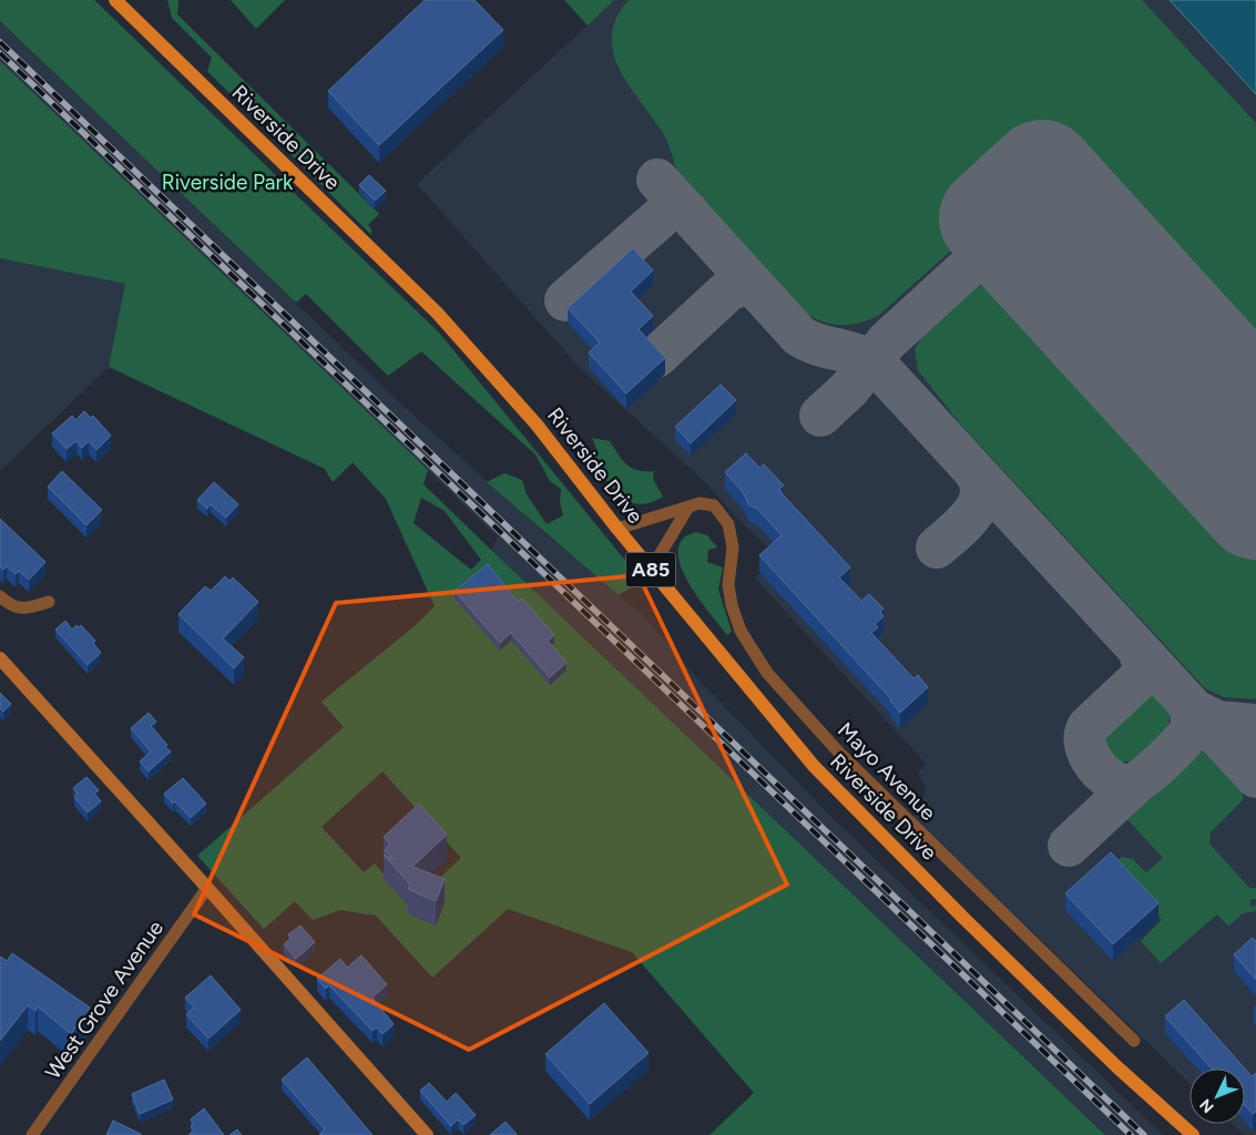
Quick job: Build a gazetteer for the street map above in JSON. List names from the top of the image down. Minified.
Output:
{"streets":{"main road":["Riverside Drive","A85"],"street":["Mayo Avenue","West Grove Avenue"]},"crossings":[["Riverside Drive","Mayo Avenue"]],"parks":["Riverside Park"],"north":"bottom left"}
